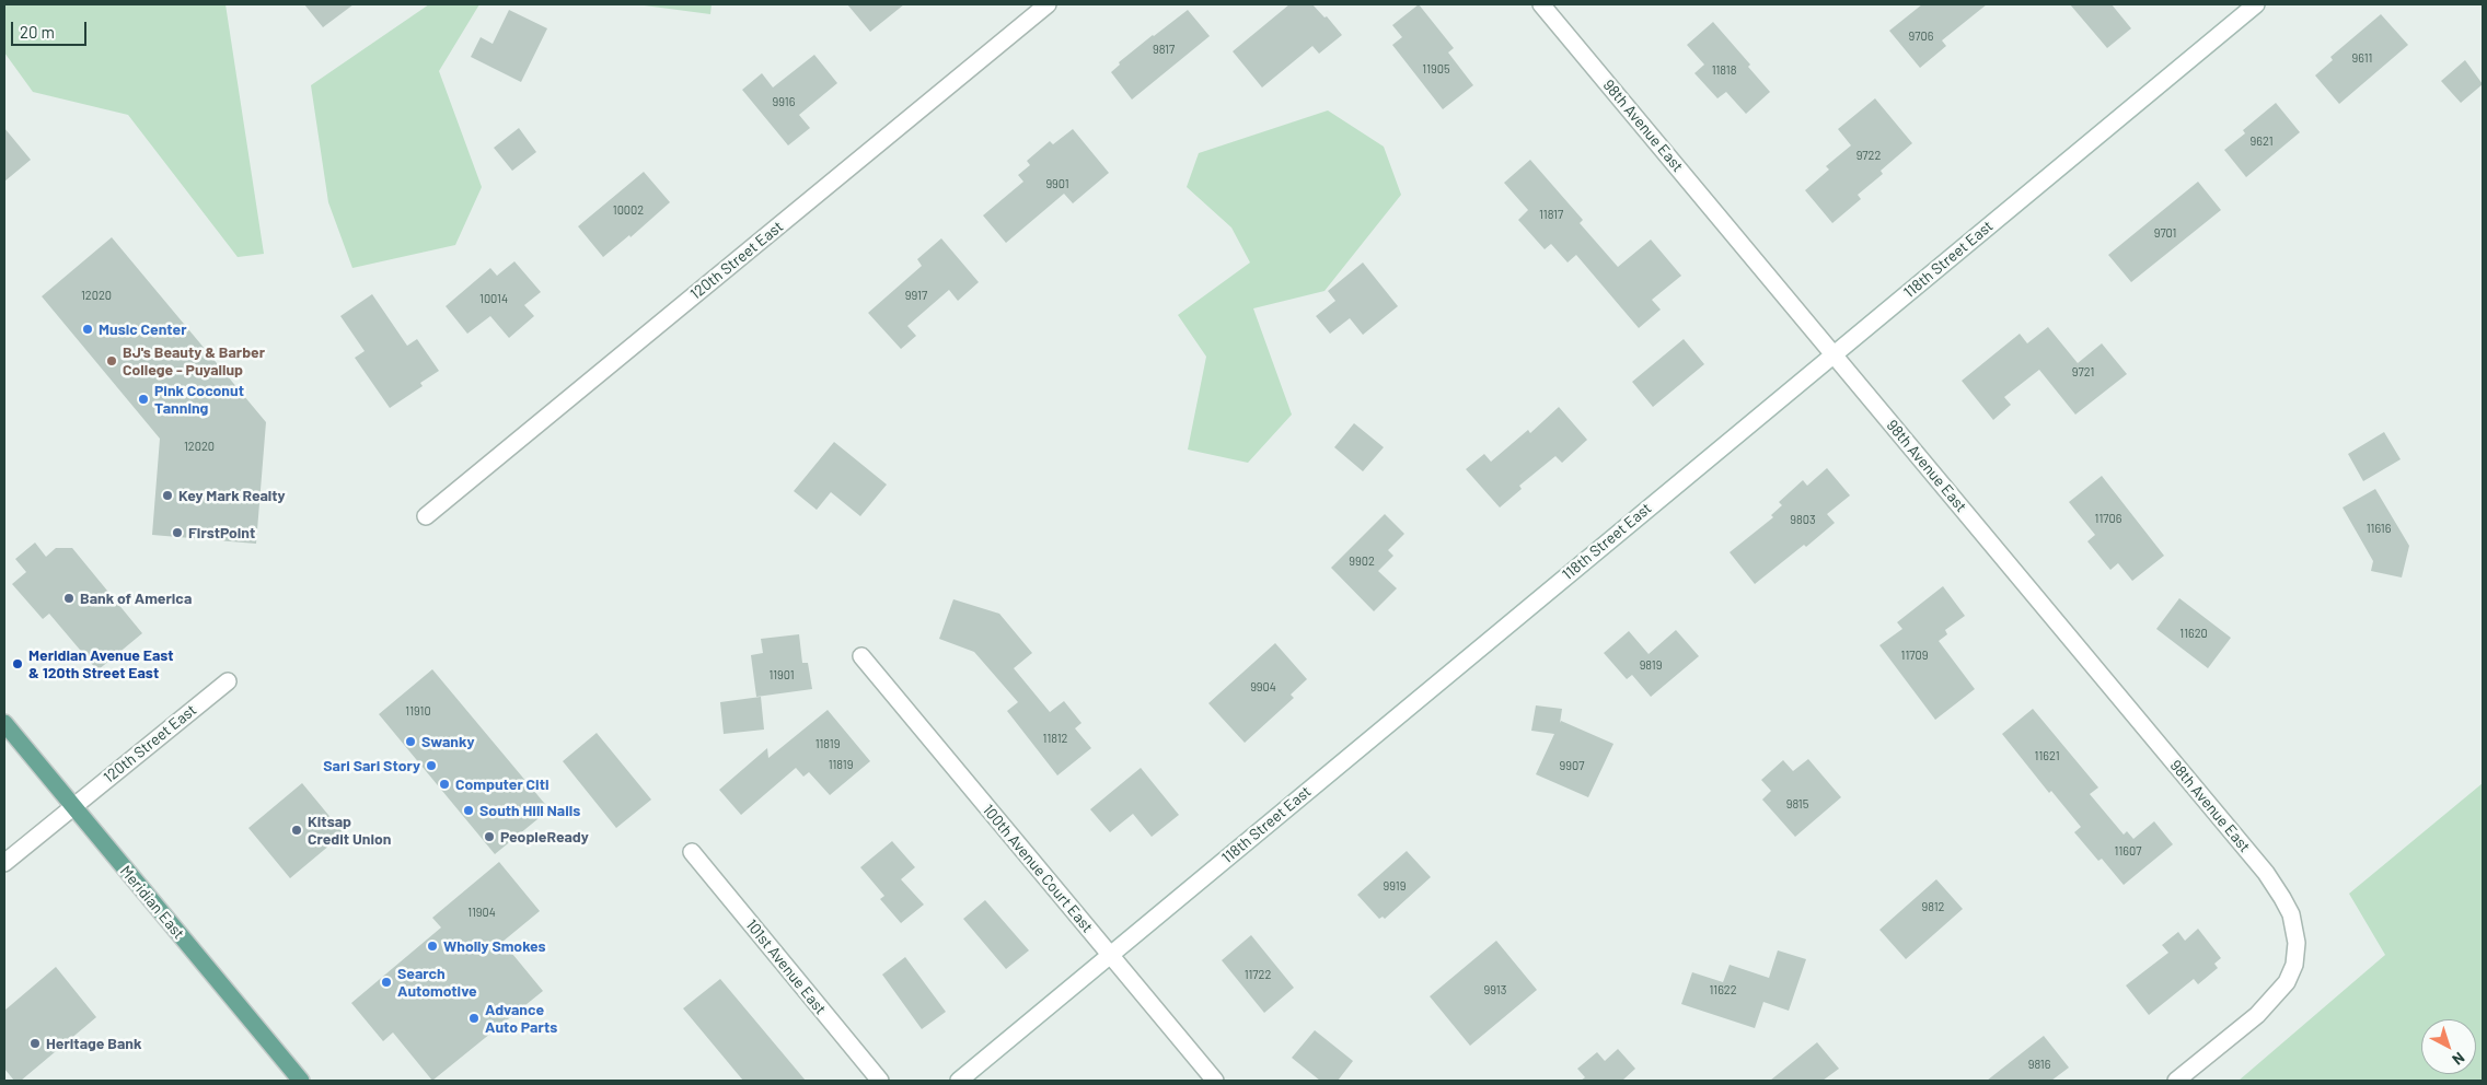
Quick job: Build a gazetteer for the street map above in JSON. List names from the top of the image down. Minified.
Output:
{"streets":{"main road":["Meridian East"],"street":["98th Avenue East","118th Street East","120th Street East","100th Avenue Court East","101st Avenue East"]},"crossings":[["98th Avenue East","118th Street East"],["118th Street East","100th Avenue Court East"],["120th Street East","Meridian East"]],"places":["Music Center","BJ's Beauty & Barber College - Puyallup","Pink Coconut Tanning","Key Mark Realty","FirstPoint","Bank of America","Meridian Avenue East & 120th Street East","Swanky","Sari Sari Story","Computer Citi","South Hill Nails","Kitsap Credit Union","PeopleReady","Wholly Smokes","Search Automotive","Advance Auto Parts","Heritage Bank"],"house_numbers":["9706","9817","9611","11905","11818","9916","9621","9722","9901","10002","11817","9701","12020","9917","10014","9721","12020","11706","9803","11616","9902","11620","11709","9819","11901","9904","11910","11812","11819","11621","11819","9907","9815","11607","9919","9812","11904","11722","9913","11622","9816"],"scale_bar":"20 m","north":"bottom right"}
